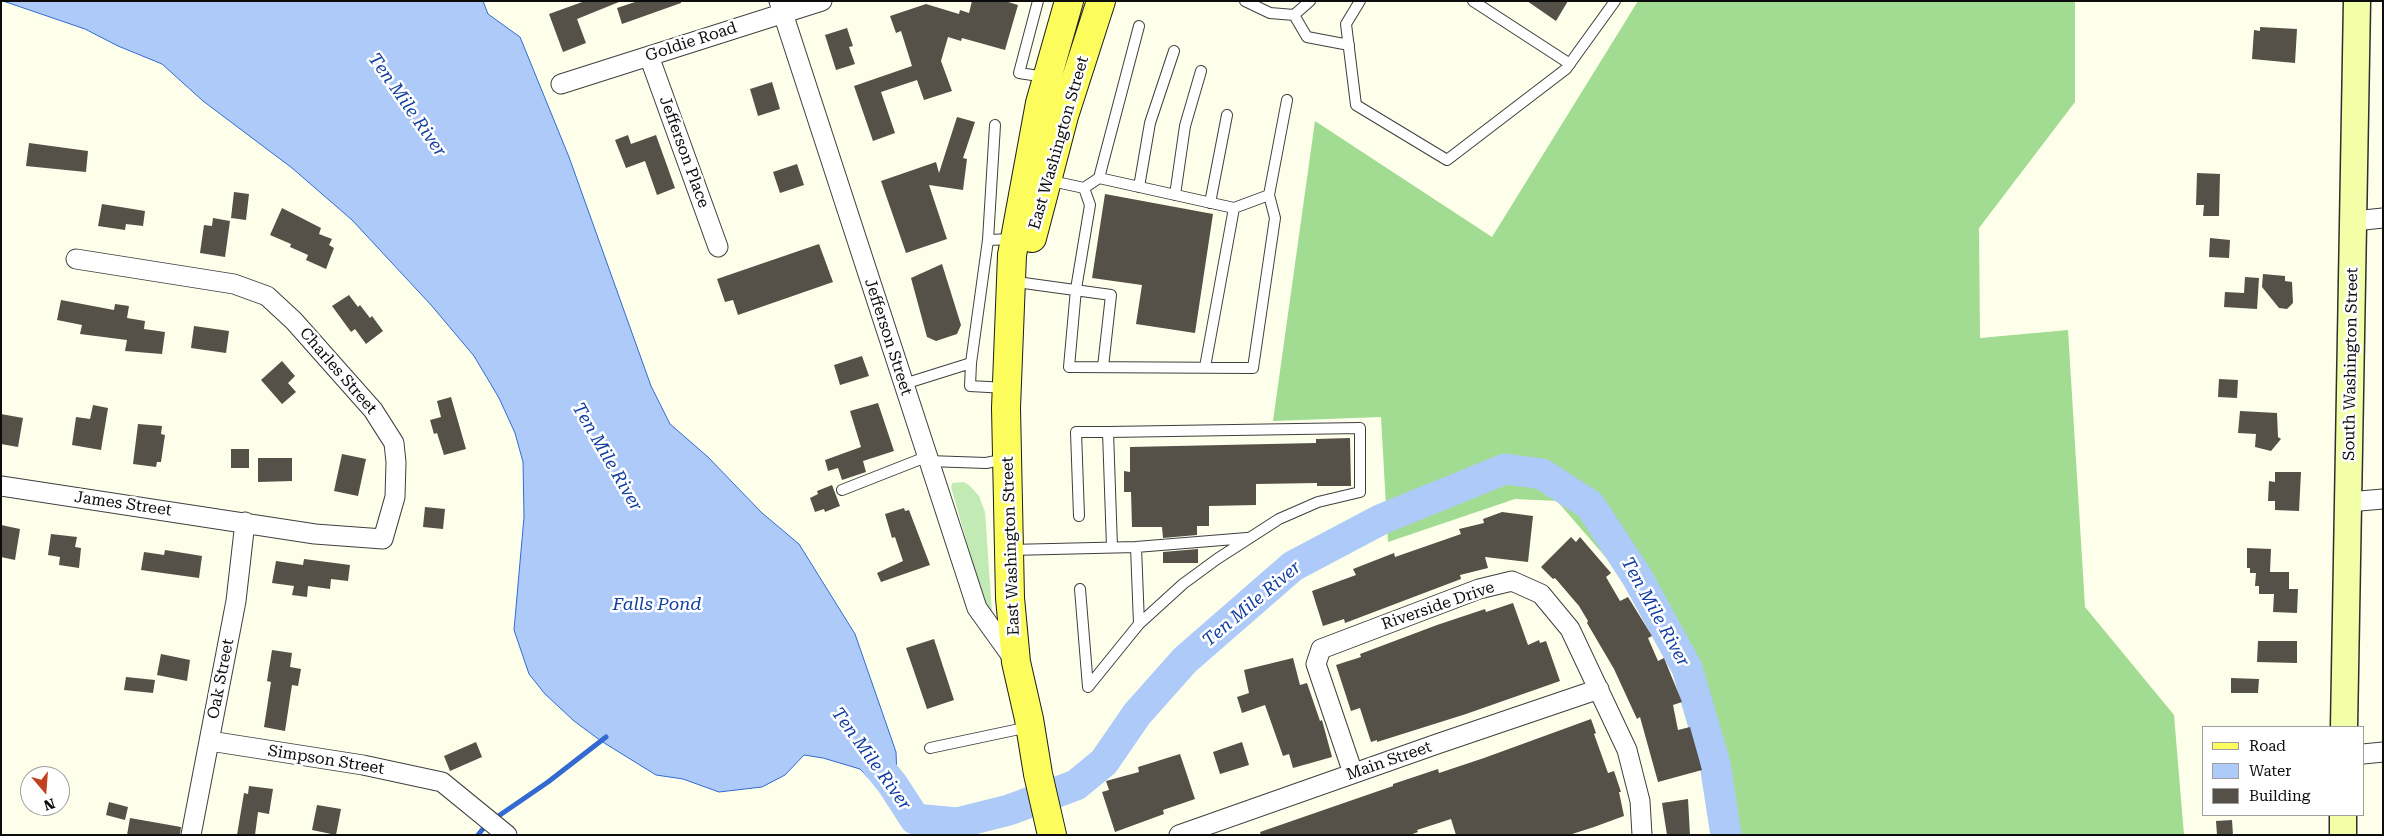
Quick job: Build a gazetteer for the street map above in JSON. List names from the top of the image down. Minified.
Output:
{"streets":{"main road":["East Washington Street","South Washington Street"],"street":["Goldie Road","Jefferson Place","Jefferson Street","Charles Street","James Street","Riverside Drive","Oak Street","Simpson Street","Main Street"]},"crossings":[["Goldie Road","Jefferson Place"],["Goldie Road","Jefferson Street"],["East Washington Street","Jefferson Street"],["Charles Street","James Street"],["Charles Street","Oak Street"],["James Street","Oak Street"],["Riverside Drive","Main Street"],["Oak Street","Simpson Street"]],"water":["Ten Mile River","Falls Pond"],"legend":["Road","Water","Building"],"north":"bottom"}
